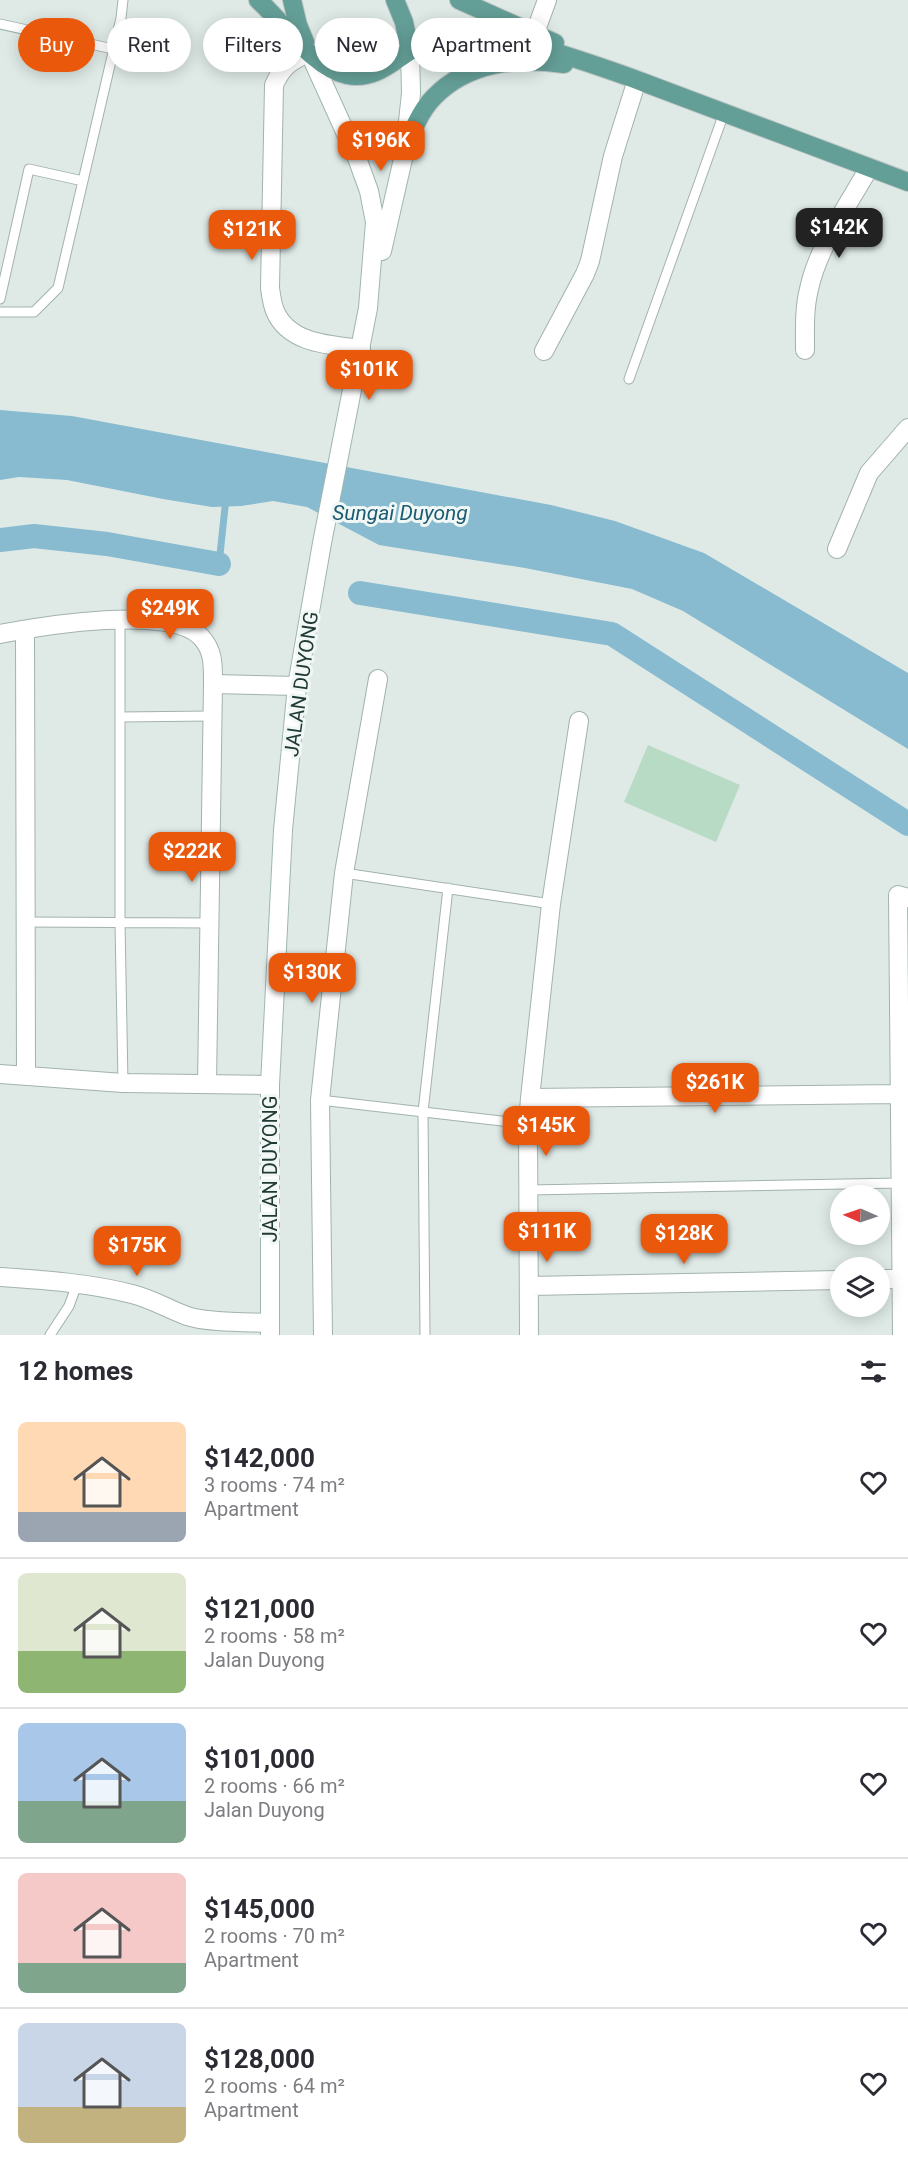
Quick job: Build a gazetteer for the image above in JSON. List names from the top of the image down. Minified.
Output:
{"streets":{"street":["JALAN DUYONG"]},"water":["Sungai Duyong"],"north":"left","page":{"chip":["Buy","Rent","Filters","New","Apartment"],"price":["$196K","$142K","$121K","$101K","$249K","$222K","$130K","$261K","$145K","$111K","$128K","$175K"],"heading":"12 homes","list":[{"name":"$142,000","note":"3 rooms · 74 m² · Apartment"},{"name":"$121,000","note":"2 rooms · 58 m² · Jalan Duyong"},{"name":"$101,000","note":"2 rooms · 66 m² · Jalan Duyong"},{"name":"$145,000","note":"2 rooms · 70 m² · Apartment"},{"name":"$128,000","note":"2 rooms · 64 m² · Apartment"}]}}
